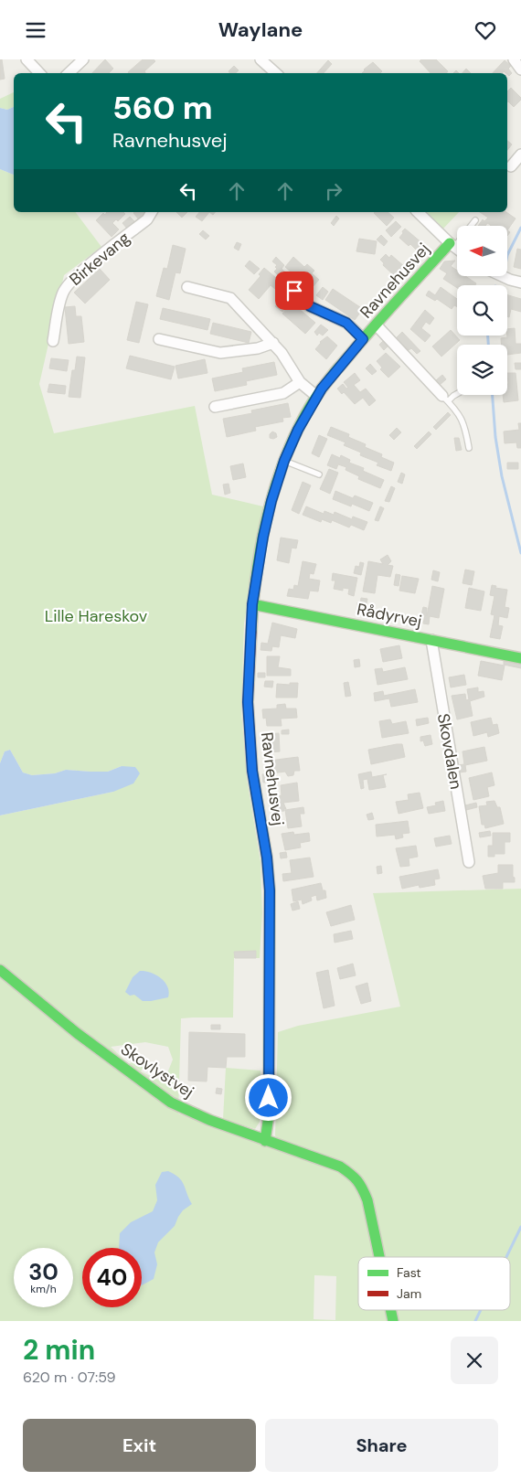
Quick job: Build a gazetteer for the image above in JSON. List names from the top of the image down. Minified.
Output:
{"streets":{"street":["Birkevang","Ravnehusvej","Rådyrvej","Skovdalen","Skovlystvej"]},"crossings":[["Ravnehusvej","Rådyrvej"],["Ravnehusvej","Skovlystvej"],["Rådyrvej","Skovdalen"]],"parks":["Lille Hareskov"],"legend":["Fast","Jam"],"north":"left","page":{"header":"Waylane","turn":["560 m","Ravnehusvej"],"speed":"30 km/h","limit":"40","heading":["2 min","620 m · 07:59"],"buttons":["Exit","Share"]}}
